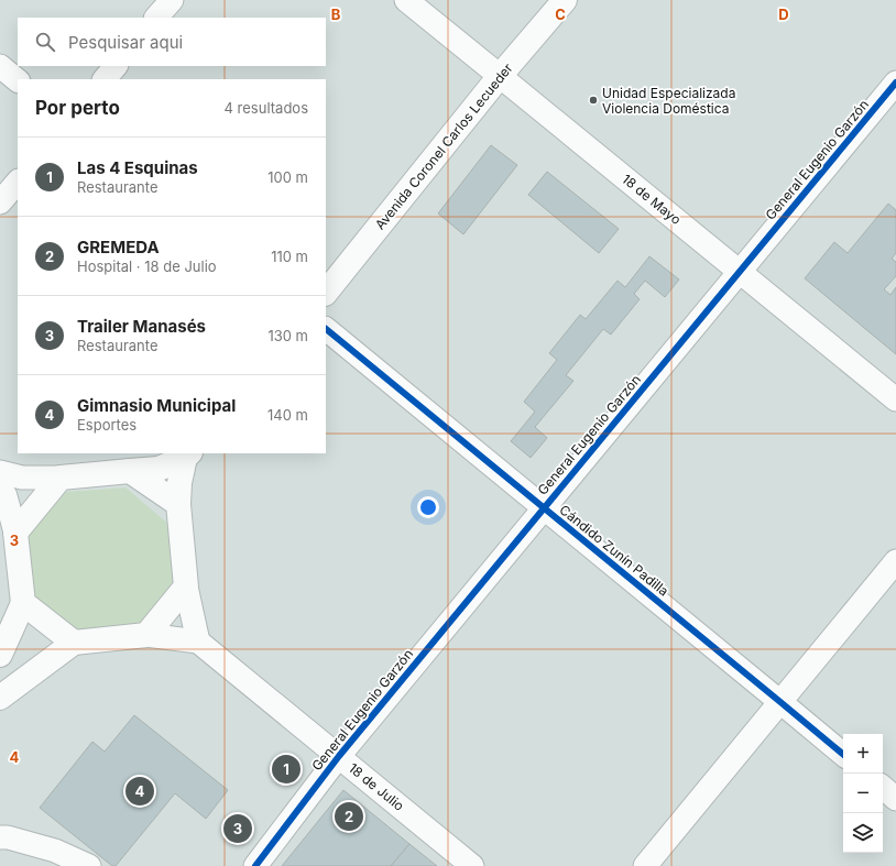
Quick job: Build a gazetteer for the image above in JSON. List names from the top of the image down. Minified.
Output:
{"streets":{"main road":["Avenida Coronel Carlos Lecueder"],"street":["General Eugenio Garzón","18 de Mayo","Cándido Zunín Padilla","18 de Julio"]},"crossings":[["Avenida Coronel Carlos Lecueder","18 de Mayo"],["General Eugenio Garzón","18 de Mayo"],["General Eugenio Garzón","Cándido Zunín Padilla"],["General Eugenio Garzón","18 de Julio"]],"places":["Unidad Especializada Violencia Doméstica"],"page":{"search":"Pesquisar aqui","heading":["Por perto","4 resultados"],"list":[{"mark":"1","name":"Las 4 Esquinas","note":"Restaurante","value":"100 m"},{"mark":"2","name":"GREMEDA","note":"Hospital · 18 de Julio","value":"110 m"},{"mark":"3","name":"Trailer Manasés","note":"Restaurante","value":"130 m"},{"mark":"4","name":"Gimnasio Municipal","note":"Esportes","value":"140 m"}],"map_buttons":["+","−"],"pins":["1","4","2","3"]},"grid":{"columns":["B","C","D"],"rows":["3","4"]}}
